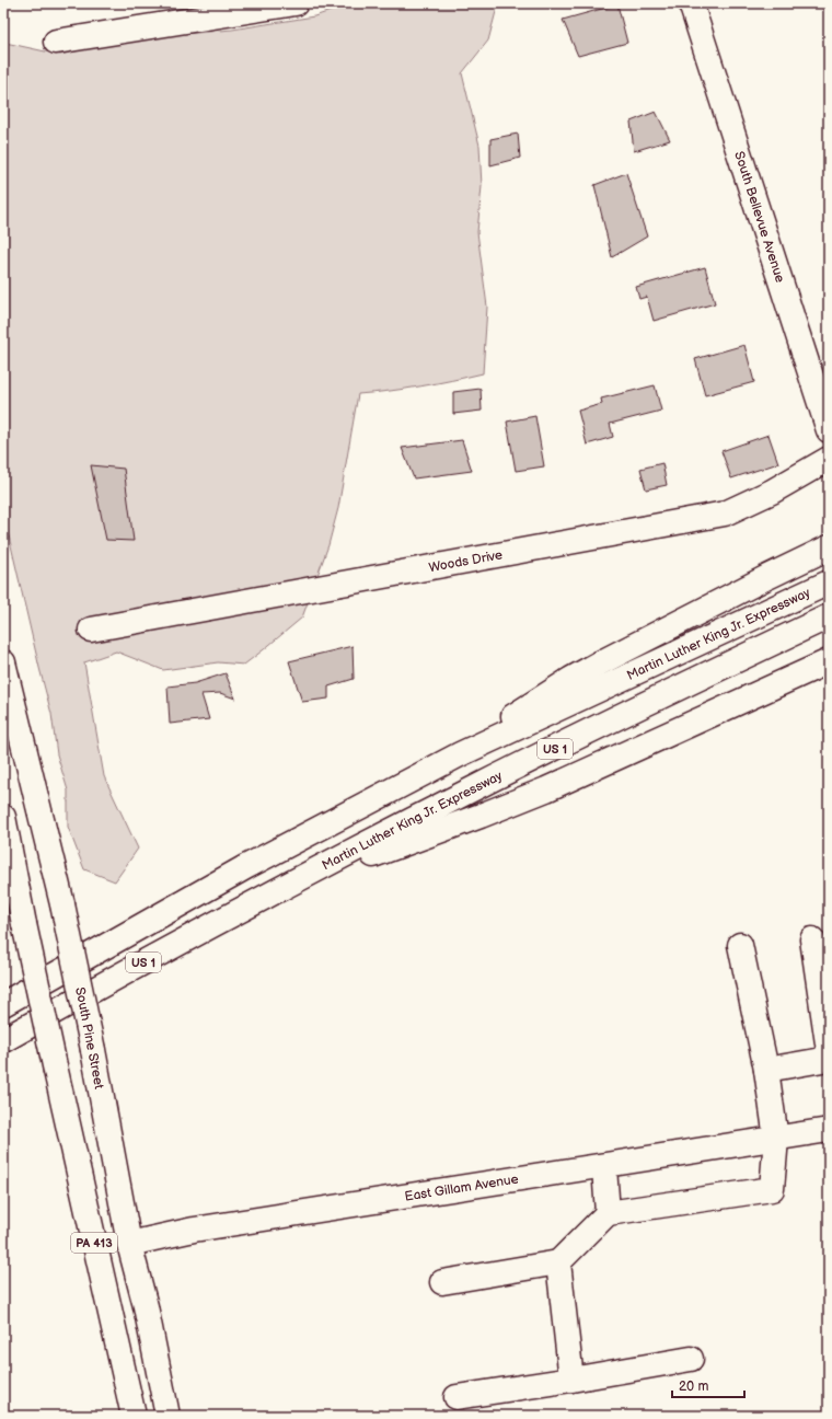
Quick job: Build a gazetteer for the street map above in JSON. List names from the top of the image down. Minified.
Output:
{"streets":{"main road":["South Bellevue Avenue","Woods Drive","Martin Luther King Jr. Expressway","US 1","South Pine Street","East Gillam Avenue","PA 413"]},"crossings":[["South Pine Street","East Gillam Avenue"],["East Gillam Avenue","PA 413"]],"scale_bar":"20 m"}
